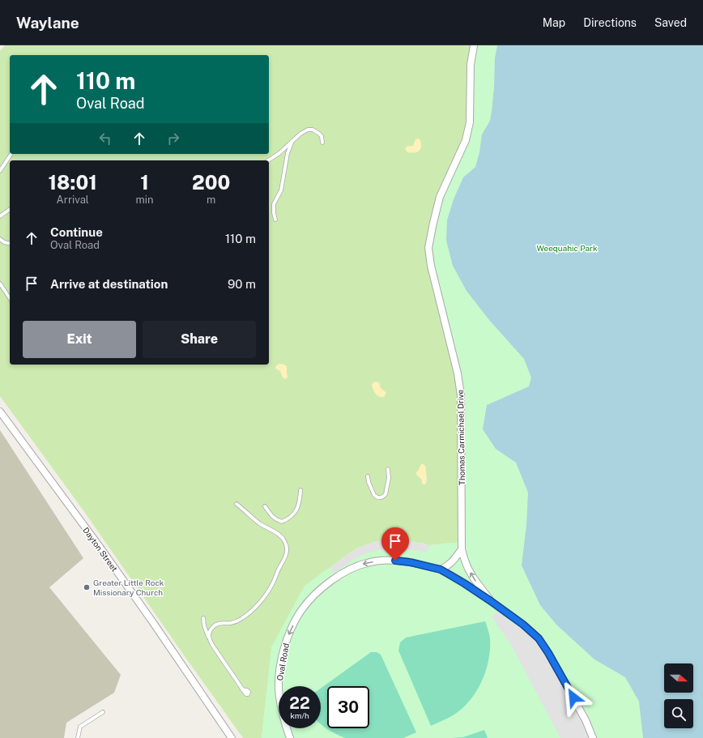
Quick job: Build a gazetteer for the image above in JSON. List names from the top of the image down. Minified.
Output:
{"streets":{"street":["Thomas Carmichael Drive","Dayton Street","Oval Road"]},"crossings":[["Thomas Carmichael Drive","Oval Road"]],"parks":["Weequahic Park"],"places":["Greater Little Rock Missionary Church"],"north":"right","page":{"header":"Waylane","nav":["Map","Directions","Saved"],"turn":["110 m","Oval Road"],"eta":["18:01","Arrival","1","min","200","m"],"list":[{"name":"Continue","note":"Oval Road","value":"110 m"},{"name":"Arrive at destination","value":"90 m"}],"buttons":["Exit","Share"],"speed":"22 km/h","limit":"30"}}
